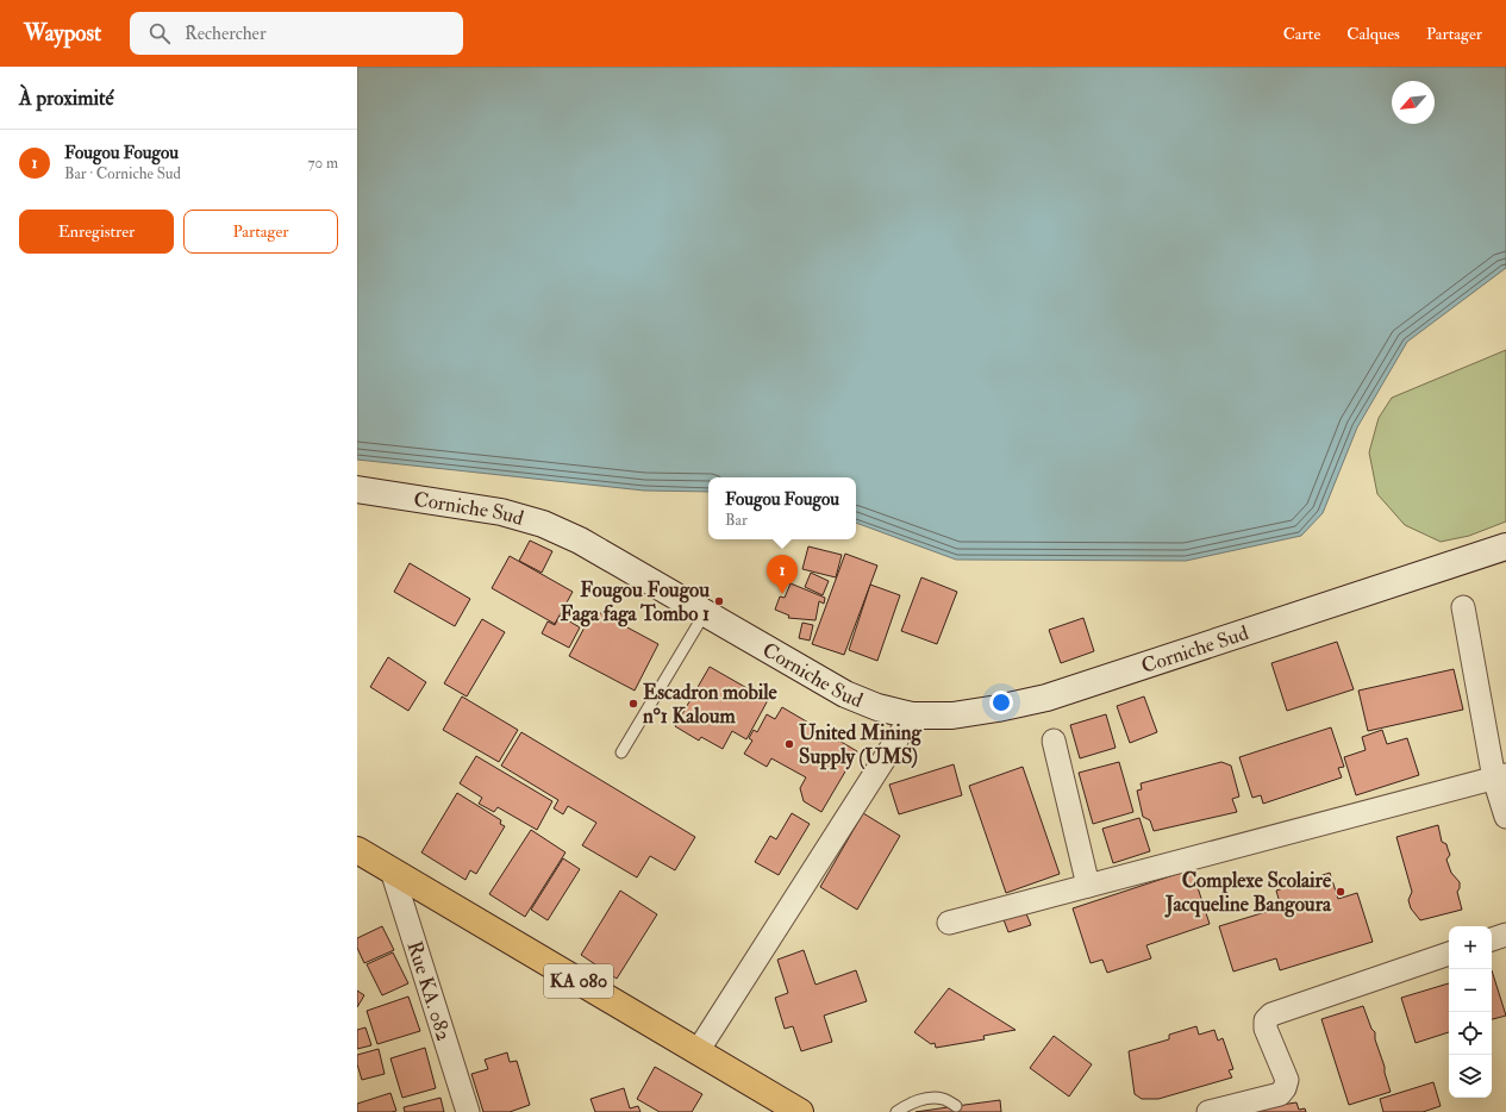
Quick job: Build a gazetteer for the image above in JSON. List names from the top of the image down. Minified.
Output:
{"streets":{"main road":["Corniche Sud","KA 080"],"street":["Rue KA. 082"]},"crossings":[["KA 080","Rue KA. 082"]],"places":["Fougou Fougou Faga faga Tombo 1","Escadron mobile n°1 Kaloum","United Mining Supply (UMS)","Complexe Scolaire Jacqueline Bangoura"],"north":"bottom left","page":{"header":"Waypost","search":"Rechercher","nav":["Carte","Calques","Partager"],"heading":"À proximité","list":[{"mark":"1","name":"Fougou Fougou","note":"Bar · Corniche Sud","value":"70 m"}],"buttons":["Enregistrer","Partager"],"popup":["Fougou Fougou","Bar"],"pins":"1","map_buttons":["+","−"]}}
